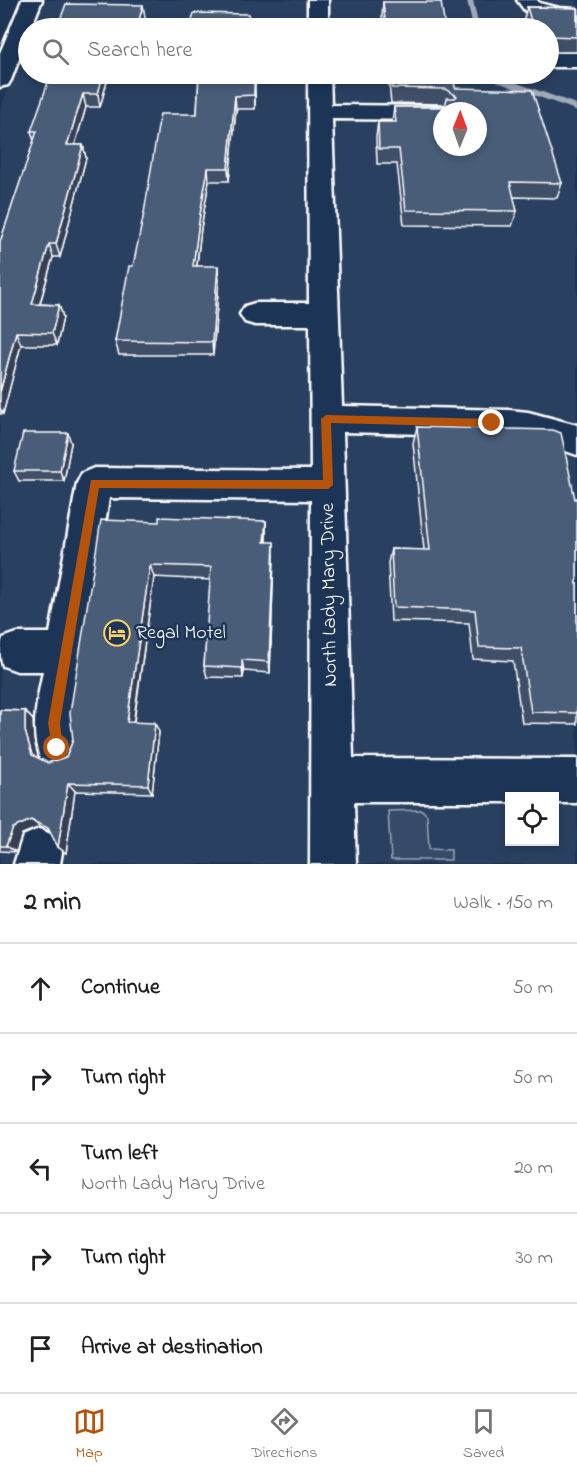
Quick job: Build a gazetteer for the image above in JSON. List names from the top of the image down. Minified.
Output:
{"streets":{"street":["North Lady Mary Drive"]},"places":{"hotel":["Regal Motel"]},"north":"top","page":{"search":"Search here","heading":["2 min","Walk · 150 m"],"list":[["Continue","50 m"],["Turn right","50 m"],["Turn left","North Lady Mary Drive","20 m"],["Turn right","30 m"],"Arrive at destination"],"nav":["Map","Directions","Saved"]}}
